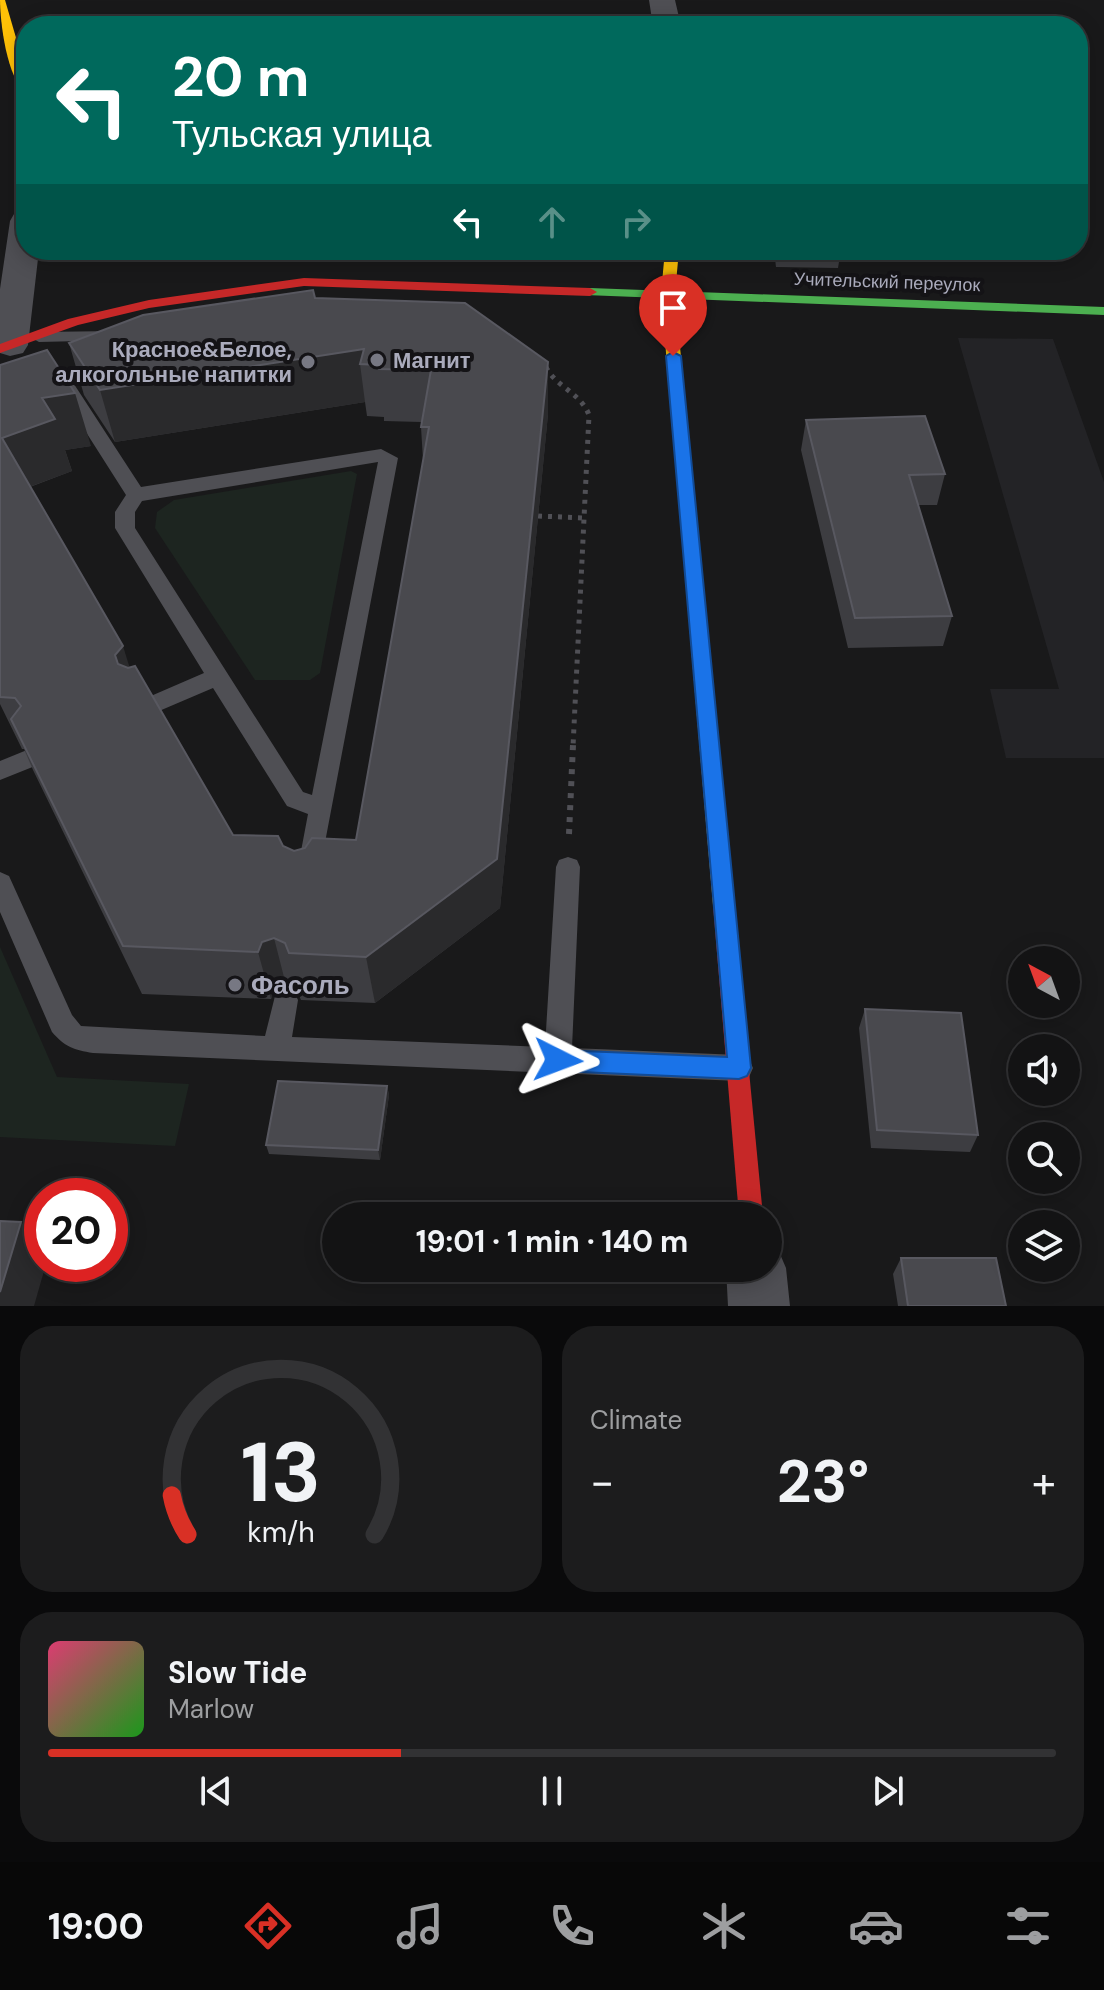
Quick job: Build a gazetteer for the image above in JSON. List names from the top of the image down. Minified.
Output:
{"streets":{"street":["Учительский переулок"]},"places":["Магнит","Красное&Белое, алкогольные напитки","Фасоль"],"north":"top left","page":{"turn":["20 m","Тульская улица"],"limit":"20","trip":"19:01 · 1 min · 140 m","tile":"Climate","heat":["−","23°","+"],"song":["Slow Tide","Marlow"],"tabs":"19:00","gauge":["13","km/h"]}}
